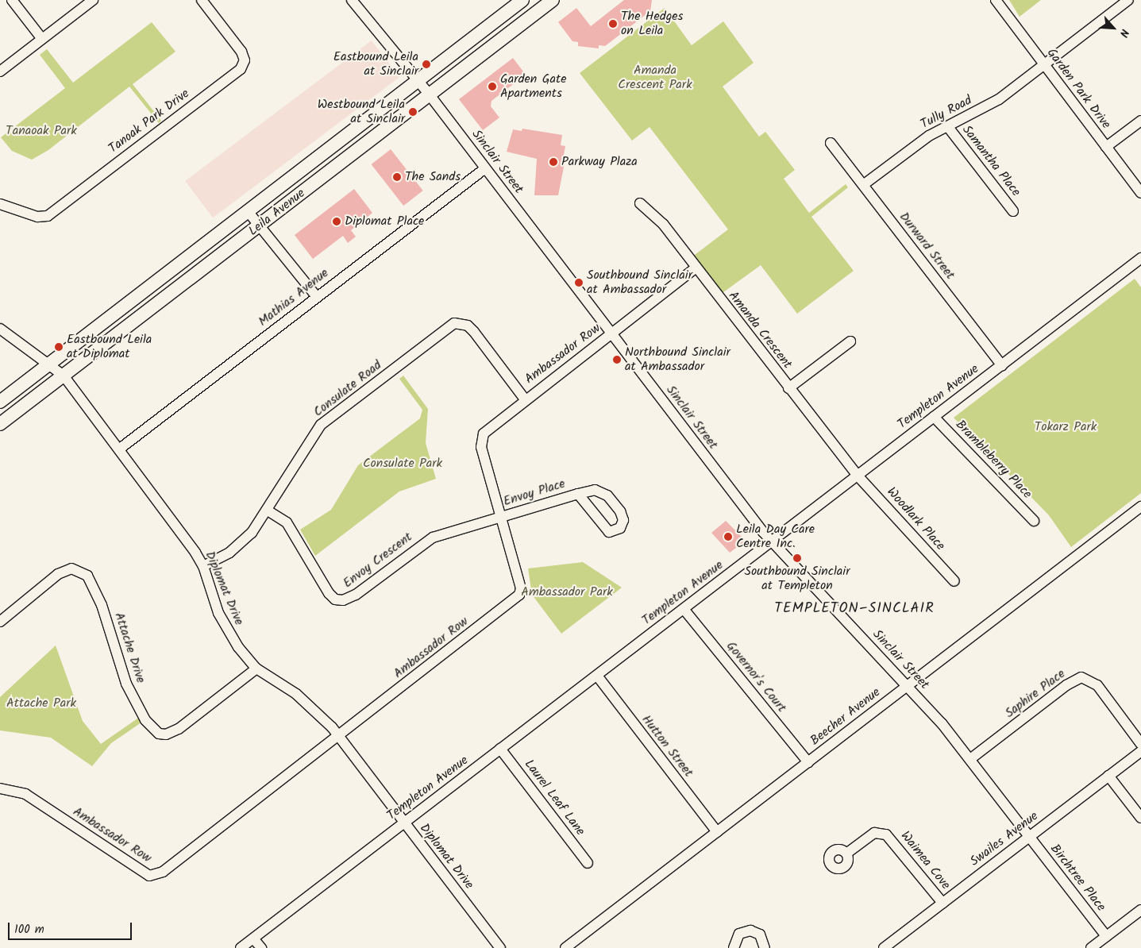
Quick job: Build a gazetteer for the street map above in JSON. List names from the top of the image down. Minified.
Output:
{"streets":{"main road":["Leila Avenue"],"street":["Garden Park Drive","Tully Road","Tanoak Park Drive","Samantha Place","Sinclair Street","Durward Street","Mathias Avenue","Amanda Crescent","Ambassador Row","Consulate Road","Templeton Avenue","Brambleberry Place","Envoy Place","Woodlark Place","Envoy Crescent","Diplomat Drive","Attache Drive","Governor's Court","Saphire Place","Beecher Avenue","Hutton Street","Laurel Leaf Lane","Swailes Avenue","Waimea Cove","Birchtree Place"]},"crossings":[["Garden Park Drive","Tully Road"],["Tully Road","Samantha Place"],["Tully Road","Durward Street"],["Sinclair Street","Leila Avenue"],["Sinclair Street","Mathias Avenue"],["Sinclair Street","Ambassador Row"],["Sinclair Street","Templeton Avenue"],["Sinclair Street","Saphire Place"],["Sinclair Street","Beecher Avenue"],["Sinclair Street","Swailes Avenue"],["Sinclair Street","Birchtree Place"],["Leila Avenue","Diplomat Drive"],["Durward Street","Templeton Avenue"],["Mathias Avenue","Diplomat Drive"],["Amanda Crescent","Ambassador Row"],["Amanda Crescent","Templeton Avenue"],["Amanda Crescent","Woodlark Place"],["Ambassador Row","Consulate Road"],["Ambassador Row","Envoy Place"],["Ambassador Row","Envoy Crescent"],["Ambassador Row","Diplomat Drive"],["Consulate Road","Envoy Crescent"],["Consulate Road","Diplomat Drive"],["Templeton Avenue","Brambleberry Place"],["Templeton Avenue","Woodlark Place"],["Templeton Avenue","Diplomat Drive"],["Templeton Avenue","Governor's Court"],["Templeton Avenue","Hutton Street"],["Templeton Avenue","Laurel Leaf Lane"],["Envoy Place","Envoy Crescent"],["Diplomat Drive","Attache Drive"],["Governor's Court","Beecher Avenue"],["Beecher Avenue","Hutton Street"],["Swailes Avenue","Waimea Cove"],["Swailes Avenue","Birchtree Place"]],"districts":["TEMPLETON–SINCLAIR"],"parks":["Amanda Crescent Park","Tanaoak Park","Tokarz Park","Consulate Park","Ambassador Park","Attache Park"],"places":["The Hedges on Leila","Eastbound Leila at Sinclair","Garden Gate Apartments","Westbound Leila at Sinclair","Parkway Plaza","The Sands","Diplomat Place","Southbound Sinclair at Ambassador","Eastbound Leila at Diplomat","Northbound Sinclair at Ambassador","Leila Day Care Centre Inc.","Southbound Sinclair at Templeton"],"scale_bar":"100 m","north":"bottom right"}
